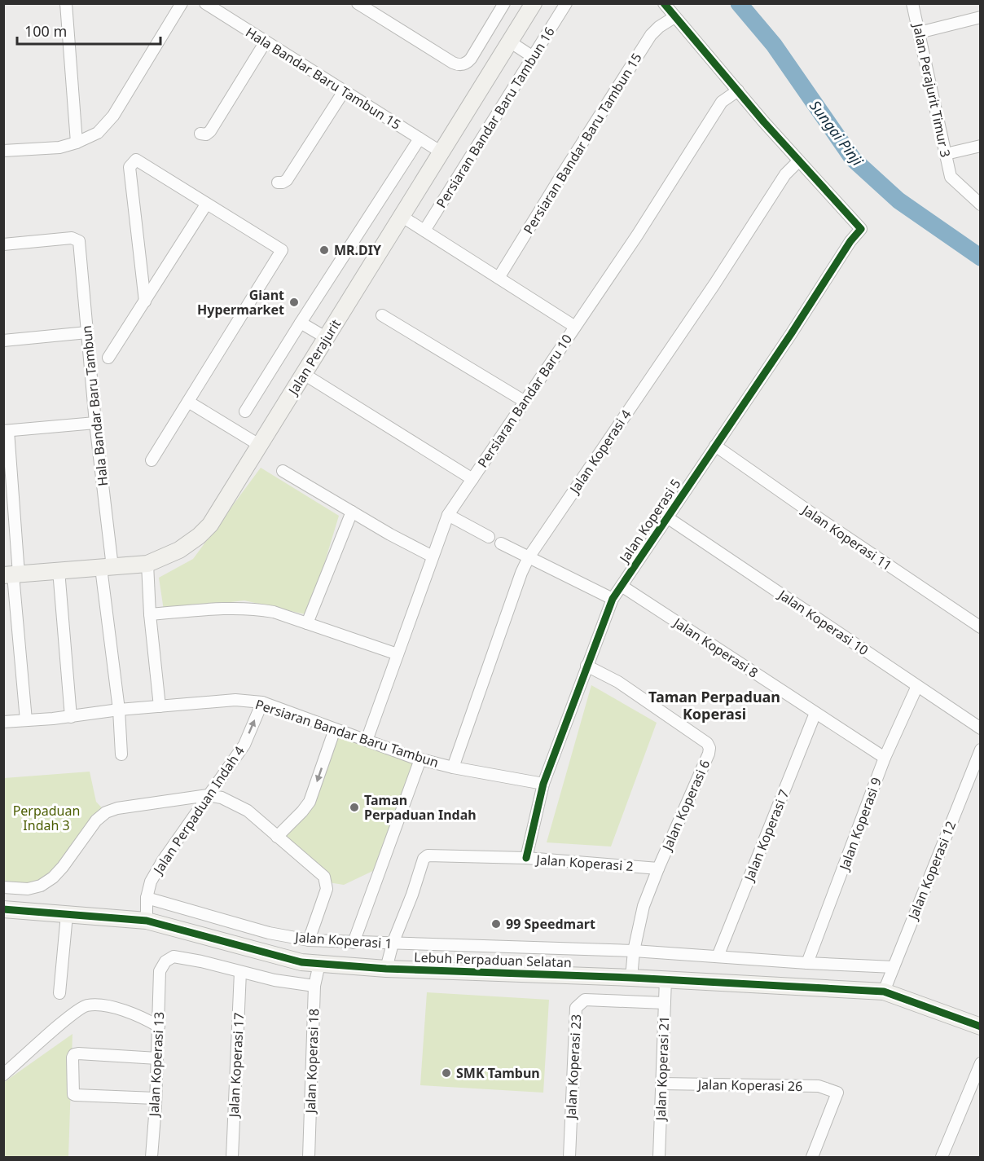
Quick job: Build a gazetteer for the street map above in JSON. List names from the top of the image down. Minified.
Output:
{"streets":{"street":["Hala Bandar Baru Tambun 15","Jalan Perajurit Timur 3","Persiaran Bandar Baru Tambun 16","Persiaran Bandar Baru Tambun 15","Jalan Perajurit","Persiaran Bandar Baru 10","Hala Bandar Baru Tambun","Jalan Koperasi 4","Jalan Koperasi 5","Jalan Koperasi 11","Jalan Koperasi 10","Jalan Koperasi 8","Persiaran Bandar Baru Tambun","Jalan Koperasi 6","Jalan Perpaduan Indah 4","Jalan Koperasi 9","Jalan Koperasi 7","Jalan Koperasi 2","Jalan Koperasi 12","Jalan Koperasi 1","Lebuh Perpaduan Selatan","Jalan Koperasi 18","Jalan Koperasi 13","Jalan Koperasi 17","Jalan Koperasi 23","Jalan Koperasi 21","Jalan Koperasi 26"]},"crossings":[["Hala Bandar Baru Tambun 15","Jalan Perajurit"],["Jalan Perajurit","Hala Bandar Baru Tambun"],["Persiaran Bandar Baru 10","Persiaran Bandar Baru Tambun"],["Hala Bandar Baru Tambun","Persiaran Bandar Baru Tambun"],["Jalan Koperasi 4","Jalan Koperasi 5"],["Jalan Koperasi 4","Persiaran Bandar Baru Tambun"],["Jalan Koperasi 5","Jalan Koperasi 11"],["Jalan Koperasi 5","Jalan Koperasi 10"],["Jalan Koperasi 5","Jalan Koperasi 8"],["Jalan Koperasi 5","Persiaran Bandar Baru Tambun"],["Jalan Koperasi 5","Jalan Koperasi 6"],["Jalan Koperasi 5","Jalan Koperasi 2"],["Jalan Koperasi 10","Jalan Koperasi 9"],["Jalan Koperasi 8","Jalan Koperasi 9"],["Jalan Koperasi 8","Jalan Koperasi 7"],["Persiaran Bandar Baru Tambun","Jalan Perpaduan Indah 4"],["Jalan Koperasi 6","Jalan Koperasi 2"],["Jalan Koperasi 6","Jalan Koperasi 1"],["Jalan Koperasi 6","Lebuh Perpaduan Selatan"],["Jalan Perpaduan Indah 4","Jalan Koperasi 1"],["Jalan Perpaduan Indah 4","Lebuh Perpaduan Selatan"],["Jalan Koperasi 9","Jalan Koperasi 1"],["Jalan Koperasi 7","Jalan Koperasi 1"],["Jalan Koperasi 2","Jalan Koperasi 1"],["Jalan Koperasi 2","Lebuh Perpaduan Selatan"],["Jalan Koperasi 12","Jalan Koperasi 1"],["Jalan Koperasi 12","Lebuh Perpaduan Selatan"],["Lebuh Perpaduan Selatan","Jalan Koperasi 18"],["Lebuh Perpaduan Selatan","Jalan Koperasi 21"],["Jalan Koperasi 13","Jalan Koperasi 17"],["Jalan Koperasi 23","Jalan Koperasi 21"],["Jalan Koperasi 21","Jalan Koperasi 26"]],"districts":["Taman Perpaduan Koperasi"],"water":["Sungai Pinji"],"parks":["Perpaduan Indah 3"],"places":["MR.DIY","Giant Hypermarket","Taman Perpaduan Indah","99 Speedmart","SMK Tambun"],"scale_bar":"100 m"}
